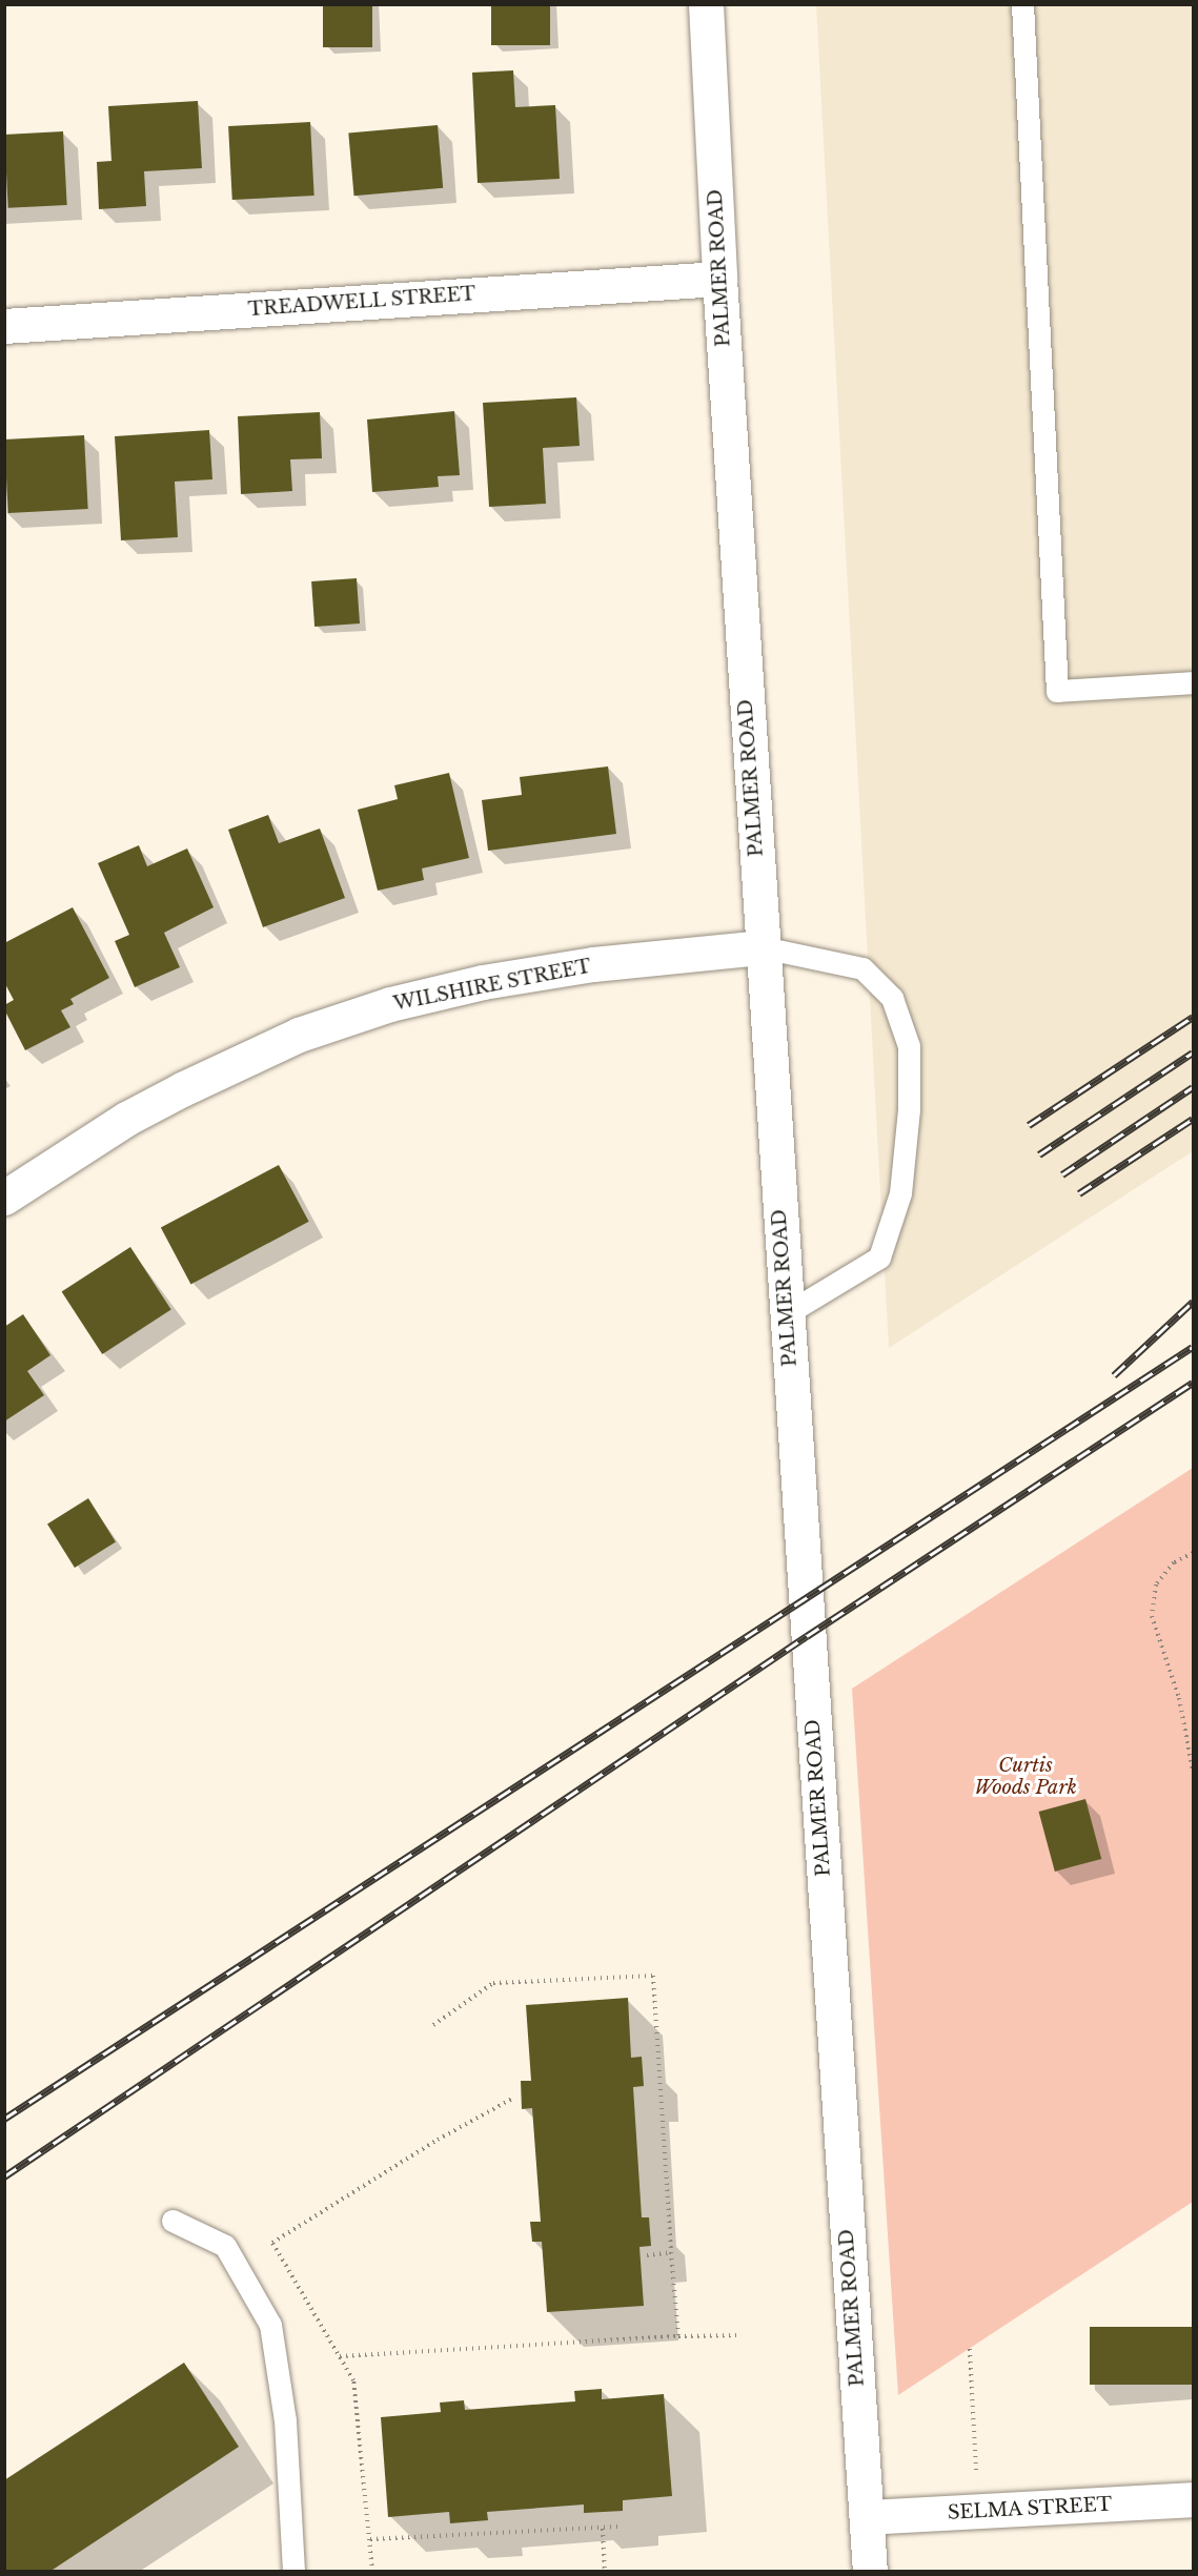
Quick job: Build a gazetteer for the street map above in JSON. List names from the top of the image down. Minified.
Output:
{"streets":{"street":["PALMER ROAD","TREADWELL STREET","WILSHIRE STREET","SELMA STREET"]},"crossings":[["PALMER ROAD","TREADWELL STREET"],["PALMER ROAD","WILSHIRE STREET"],["PALMER ROAD","SELMA STREET"]],"parks":["Curtis Woods Park"]}
